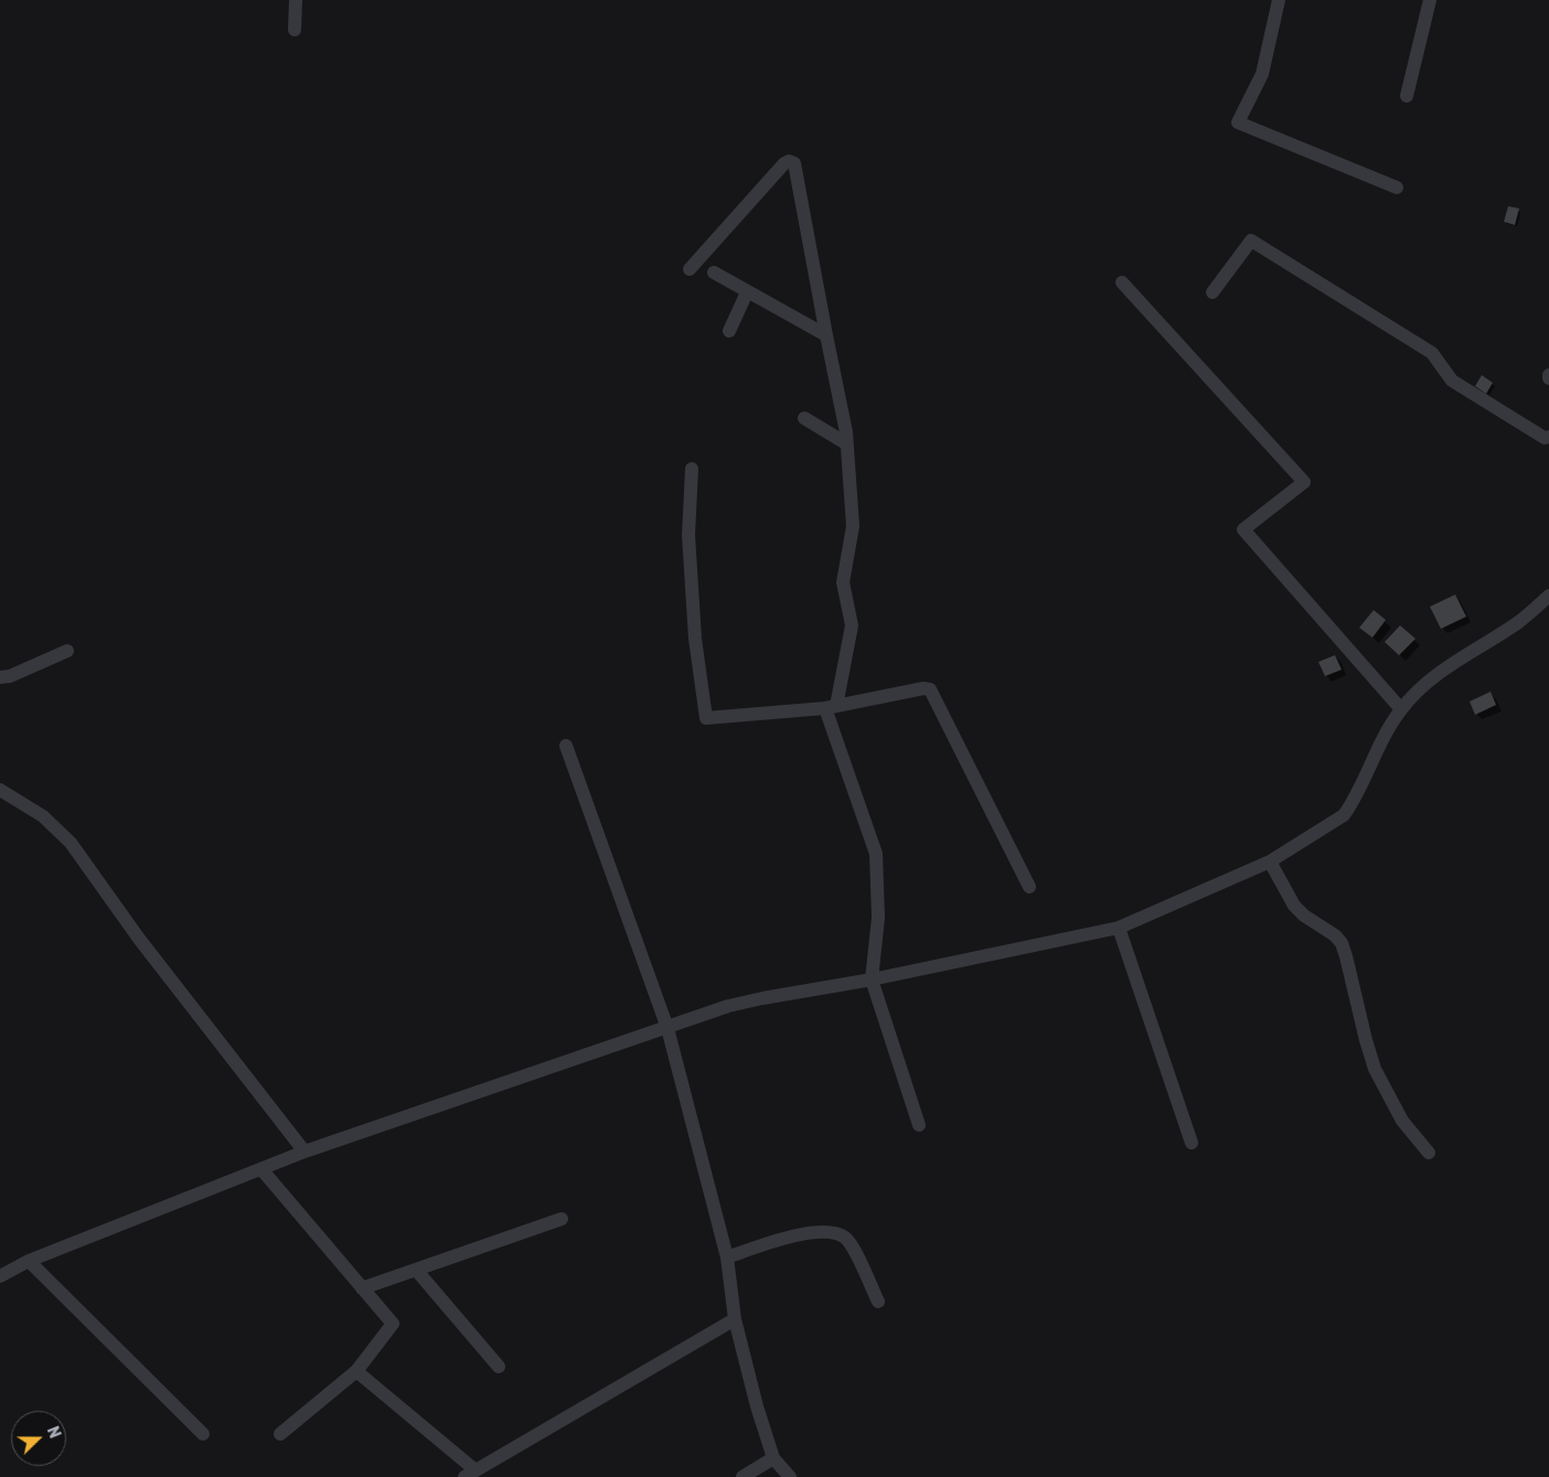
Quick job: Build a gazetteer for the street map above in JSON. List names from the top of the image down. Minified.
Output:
{"north":"right"}
